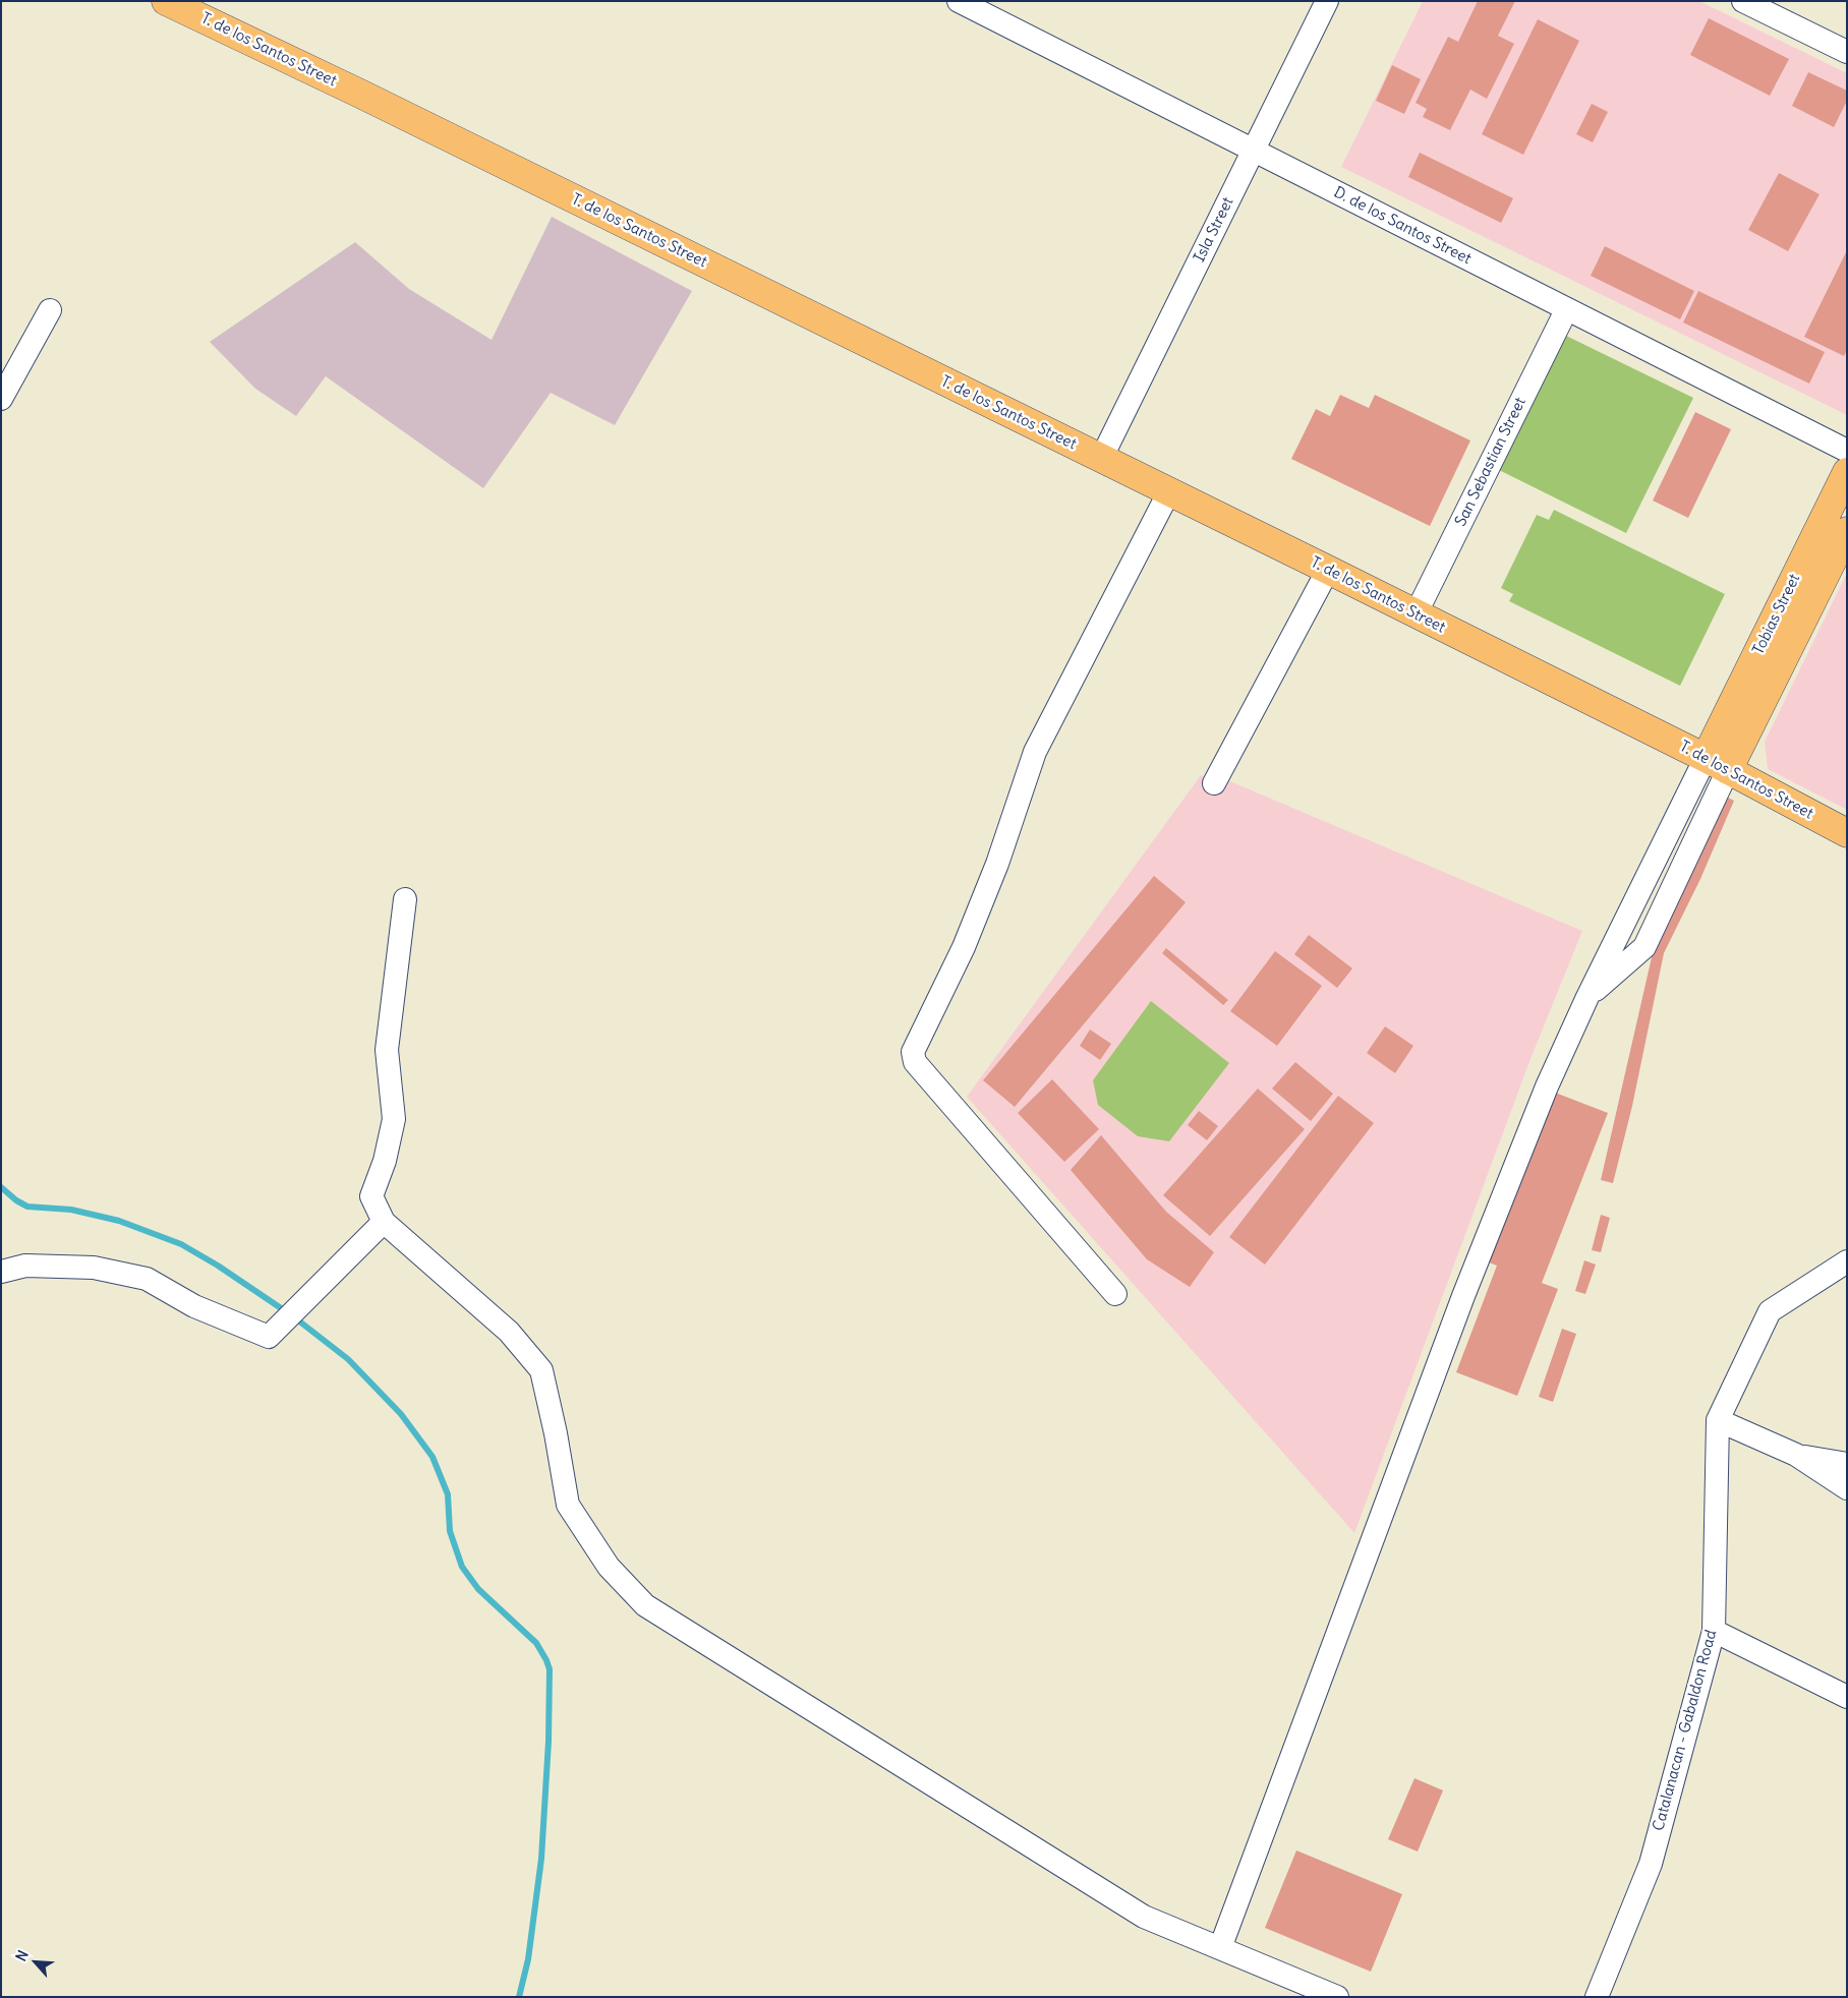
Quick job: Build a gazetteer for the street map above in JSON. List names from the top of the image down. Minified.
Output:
{"streets":{"main road":["T. de los Santos Street","Tobias Street"],"street":["D. de los Santos Street","Isla Street","San Sebastian Street","Catalanacan - Gabaldon Road"]},"crossings":[["T. de los Santos Street","Isla Street"],["T. de los Santos Street","San Sebastian Street"],["T. de los Santos Street","Tobias Street"],["D. de los Santos Street","Isla Street"],["D. de los Santos Street","San Sebastian Street"]],"north":"top left"}
